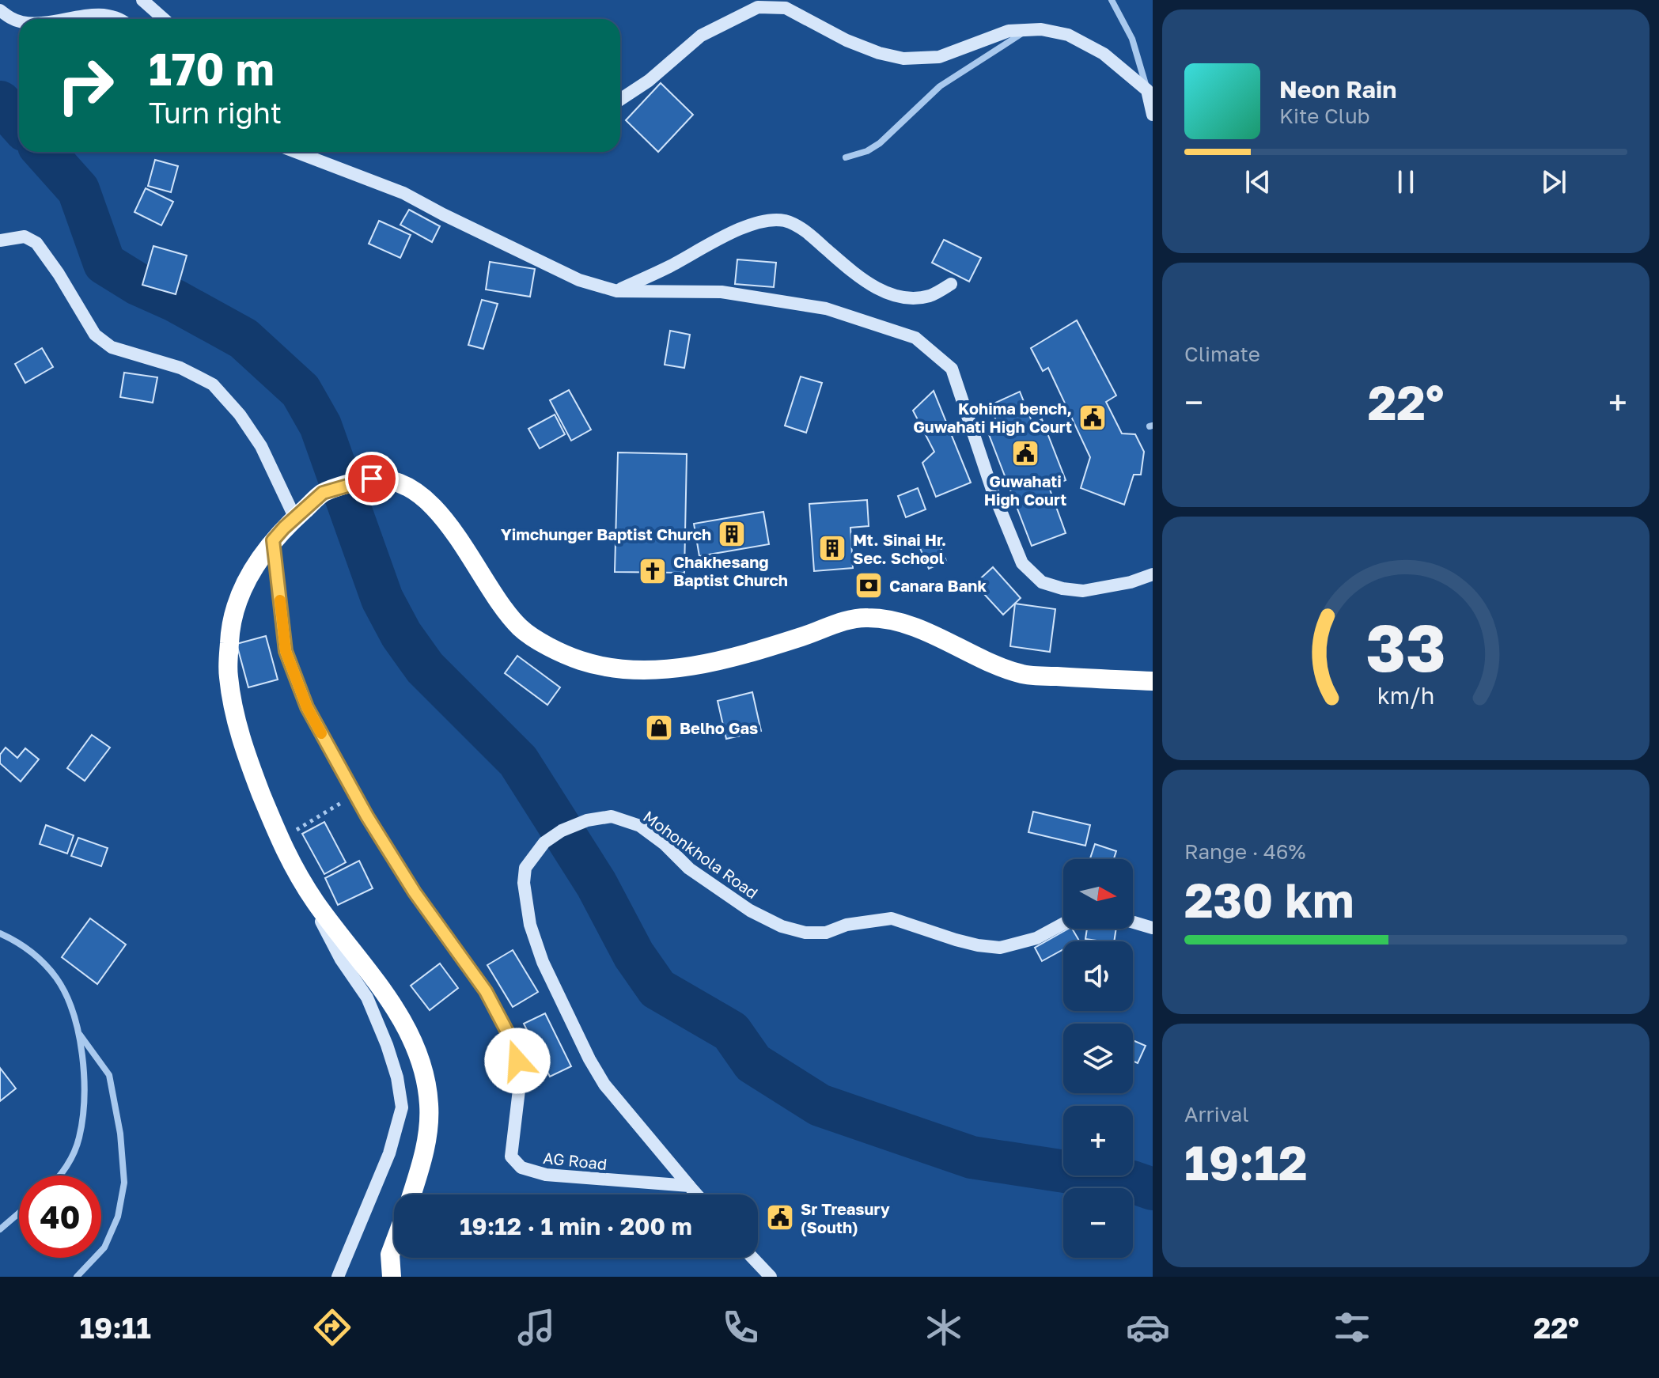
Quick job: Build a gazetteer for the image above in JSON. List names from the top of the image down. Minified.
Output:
{"streets":{"street":["Mohonkhola Road","AG Road"]},"crossings":[["Mohonkhola Road","AG Road"]],"places":{"public building":["Kohima bench, Guwahati High Court","Guwahati High Court","Sr Treasury (South)"],"building":["Yimchunger Baptist Church","Mt. Sinai Hr. Sec. School"],"church":["Chakhesang Baptist Church"],"bank":["Canara Bank"],"shop":["Belho Gas"]},"north":"right","page":{"turn":["170 m","Turn right"],"song":["Neon Rain","Kite Club"],"tile":["Climate",["Range · 46%","230 km"],["Arrival","19:12"]],"heat":["−","22°","+"],"map_buttons":["+","−"],"limit":"40","trip":"19:12 · 1 min · 200 m","tabs":["19:11","22°"],"gauge":["33","km/h"]}}
